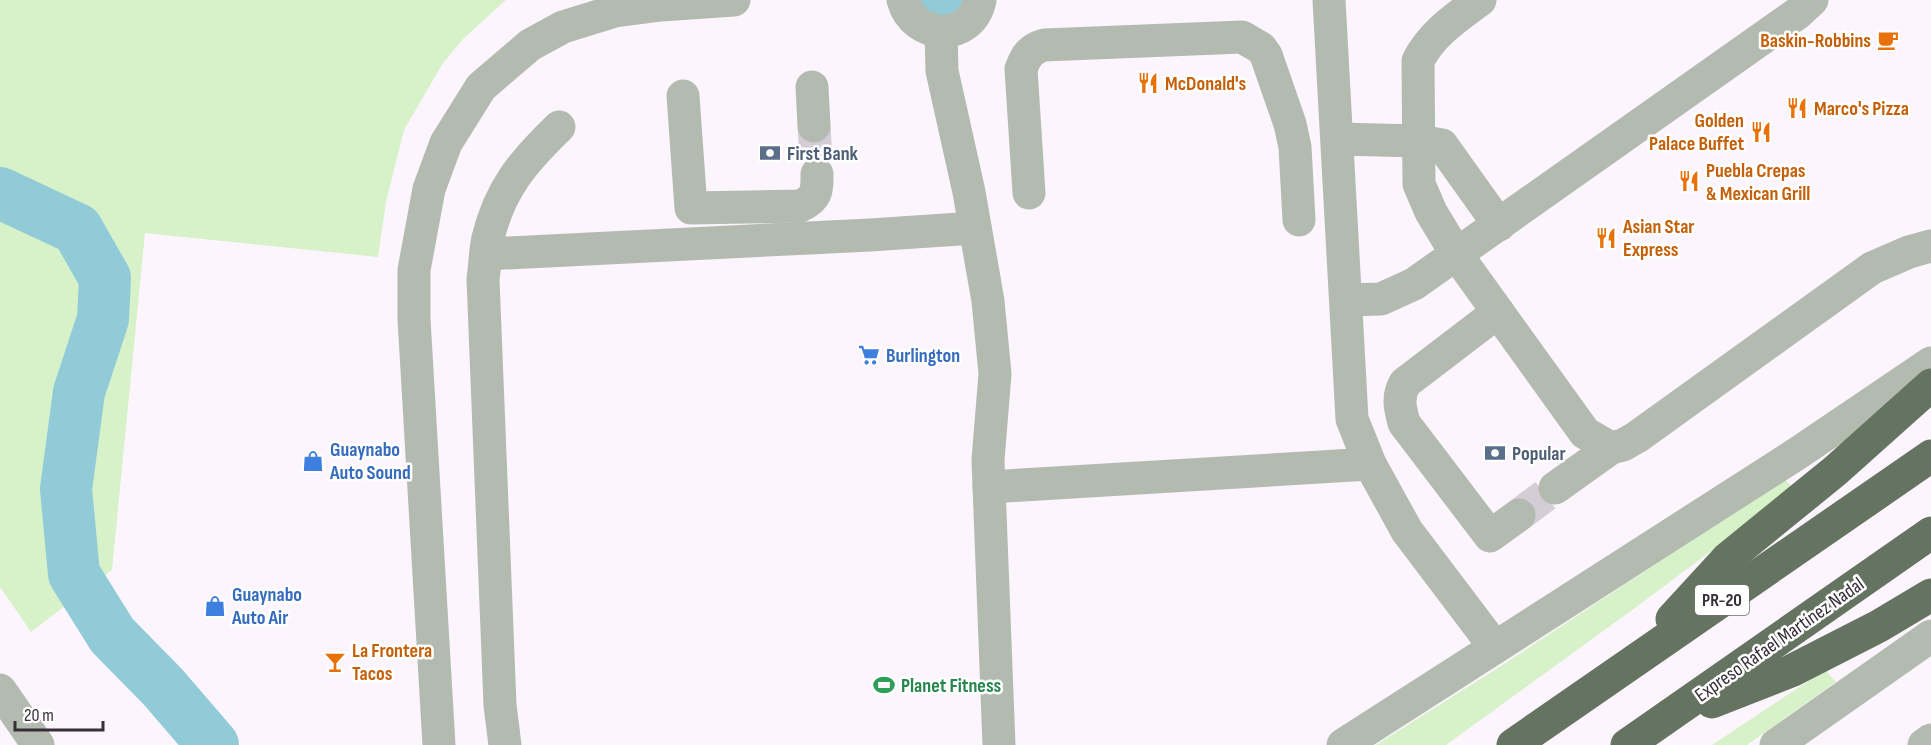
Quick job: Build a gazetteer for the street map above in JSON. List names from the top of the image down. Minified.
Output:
{"streets":{"highway":["PR-20","Expreso Rafael Martínez Nadal"]},"places":{"cafe":["Baskin-Robbins"],"restaurant":["McDonald's","Marco's Pizza","Golden Palace Buffet","Puebla Crepas & Mexican Grill","Asian Star Express"],"bank":["First Bank","Popular"],"supermarket":["Burlington"],"shop":["Guaynabo Auto Sound","Guaynabo Auto Air"],"bar":["La Frontera Tacos"],"sports":["Planet Fitness"]},"scale_bar":"20 m"}
